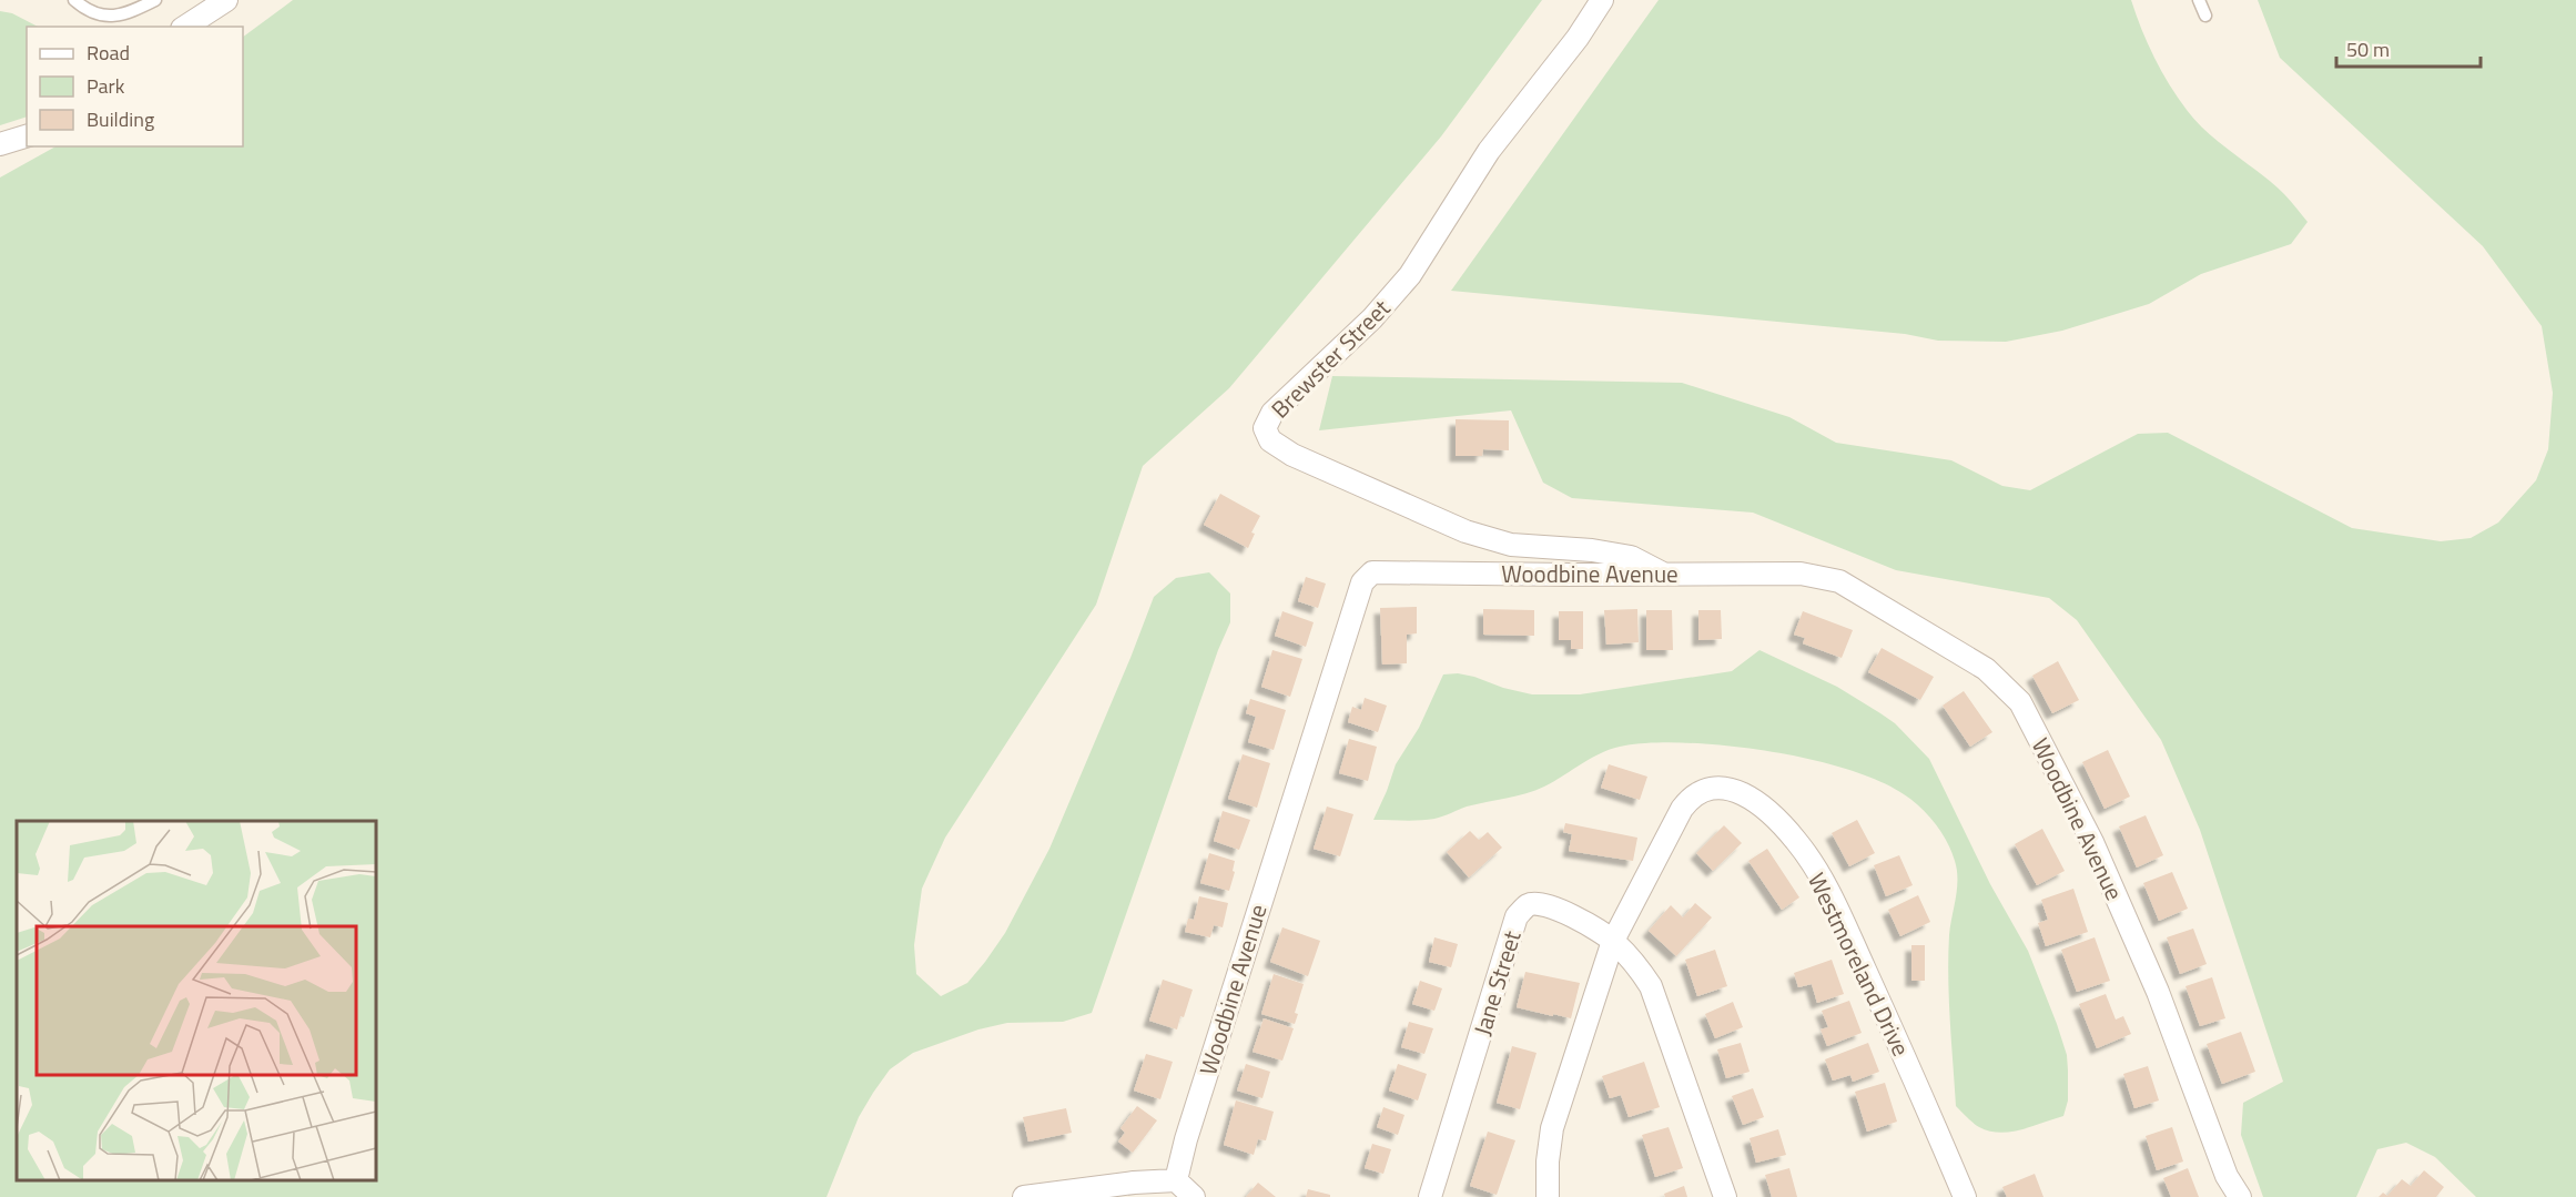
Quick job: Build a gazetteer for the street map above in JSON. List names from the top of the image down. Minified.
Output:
{"streets":{"street":["Brewster Street","Woodbine Avenue","Westmoreland Drive","Jane Street"]},"crossings":[["Brewster Street","Woodbine Avenue"],["Westmoreland Drive","Jane Street"]],"legend":["Road","Park","Building"],"scale_bar":"50 m"}
